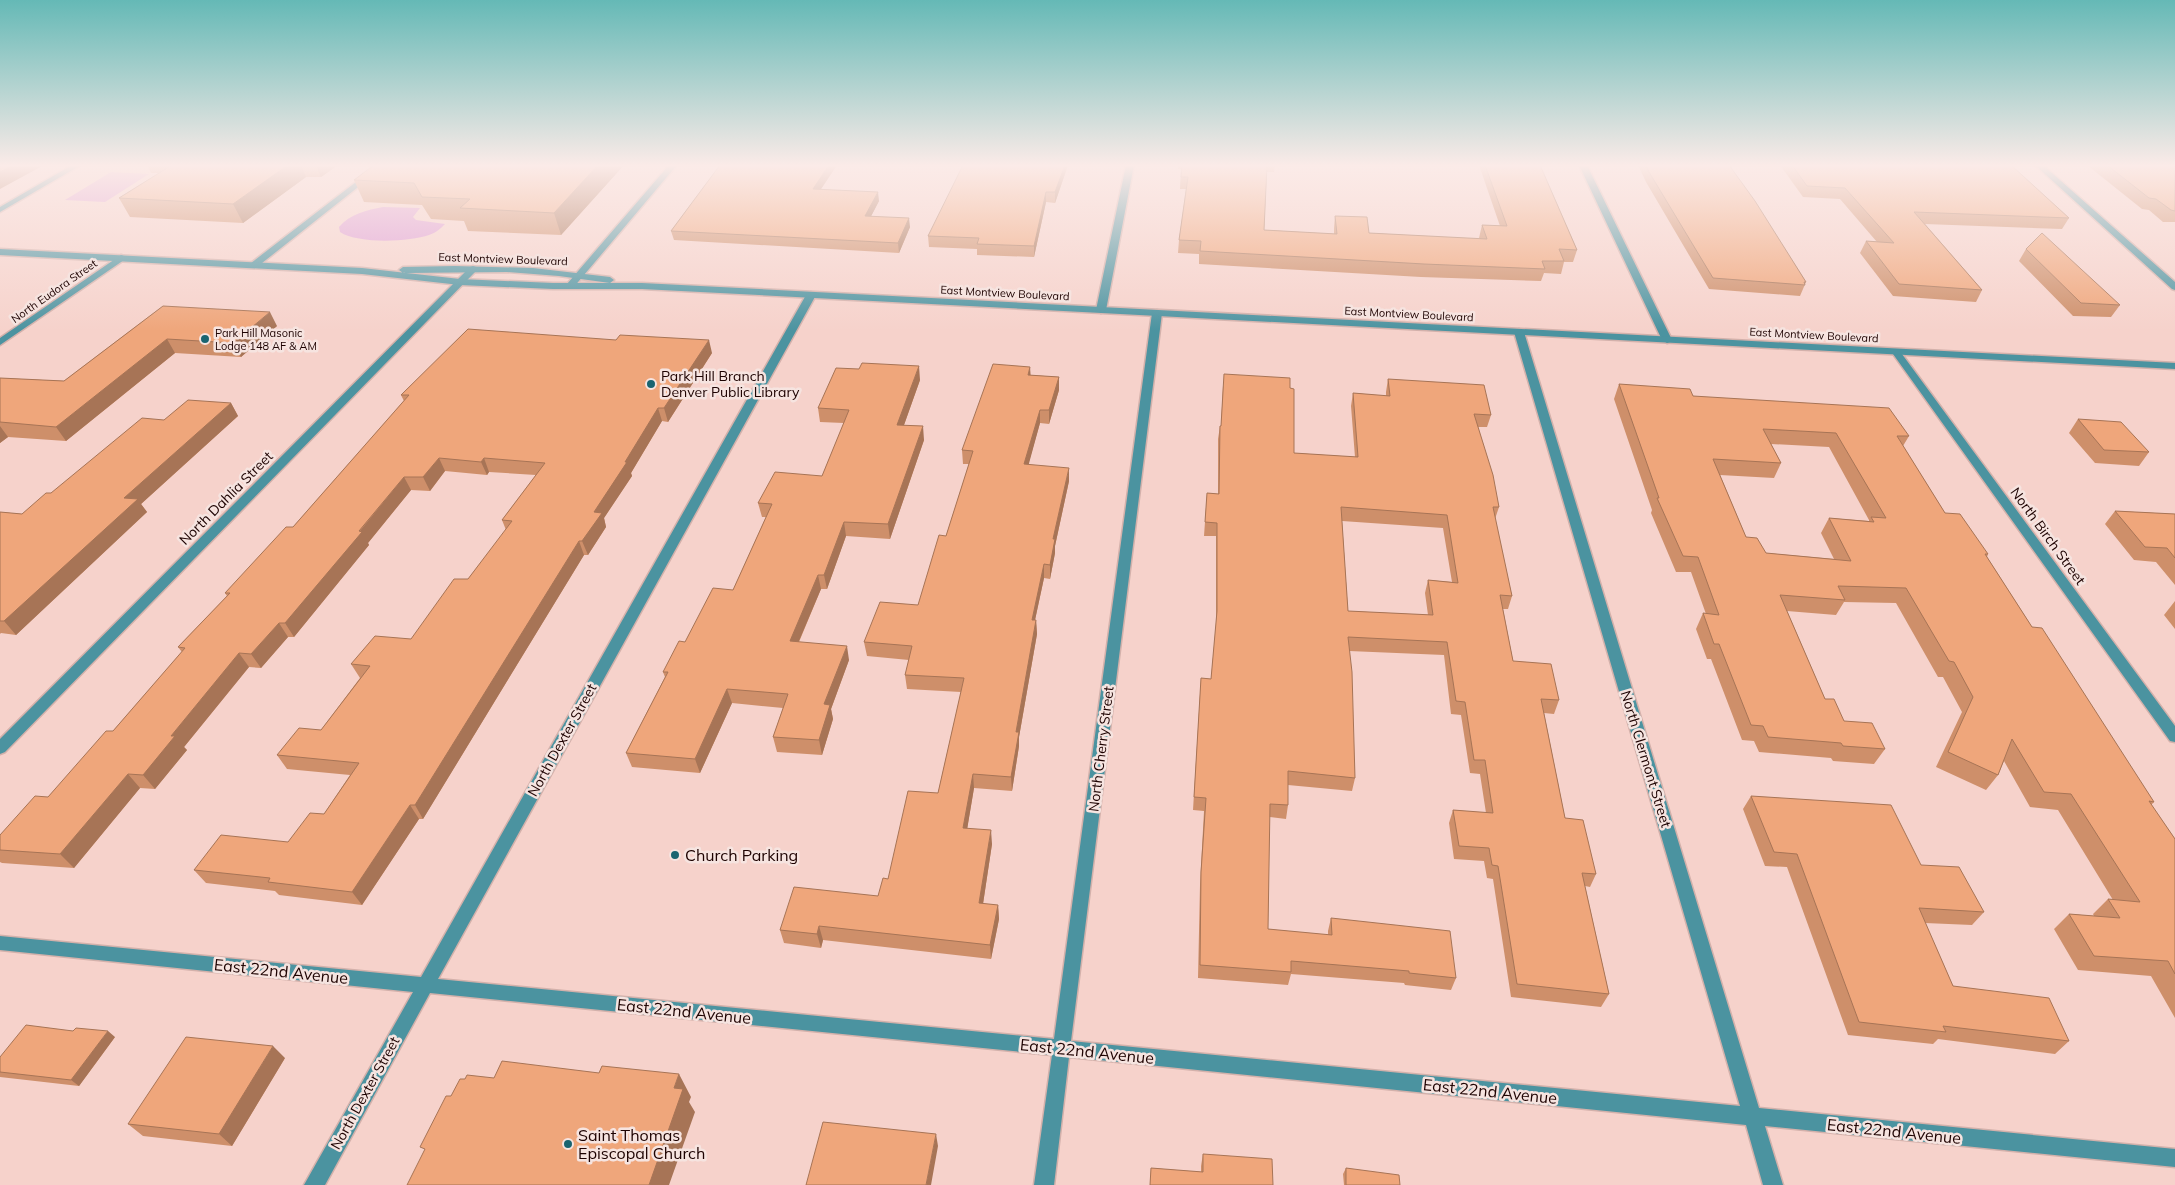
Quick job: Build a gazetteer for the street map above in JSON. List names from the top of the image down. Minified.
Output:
{"streets":{"street":["East Montview Boulevard","North Eudora Street","North Dahlia Street","North Birch Street","North Dexter Street","North Cherry Street","North Clermont Street","East 22nd Avenue"]},"crossings":[["East Montview Boulevard","North Eudora Street"],["East Montview Boulevard","North Dahlia Street"],["East Montview Boulevard","North Birch Street"],["East Montview Boulevard","North Dexter Street"],["East Montview Boulevard","North Cherry Street"],["East Montview Boulevard","North Clermont Street"],["North Dexter Street","East 22nd Avenue"],["North Cherry Street","East 22nd Avenue"],["North Clermont Street","East 22nd Avenue"]],"places":["Park Hill Masonic Lodge 148 AF & AM","Park Hill Branch Denver Public Library","Church Parking","Saint Thomas Episcopal Church"]}
